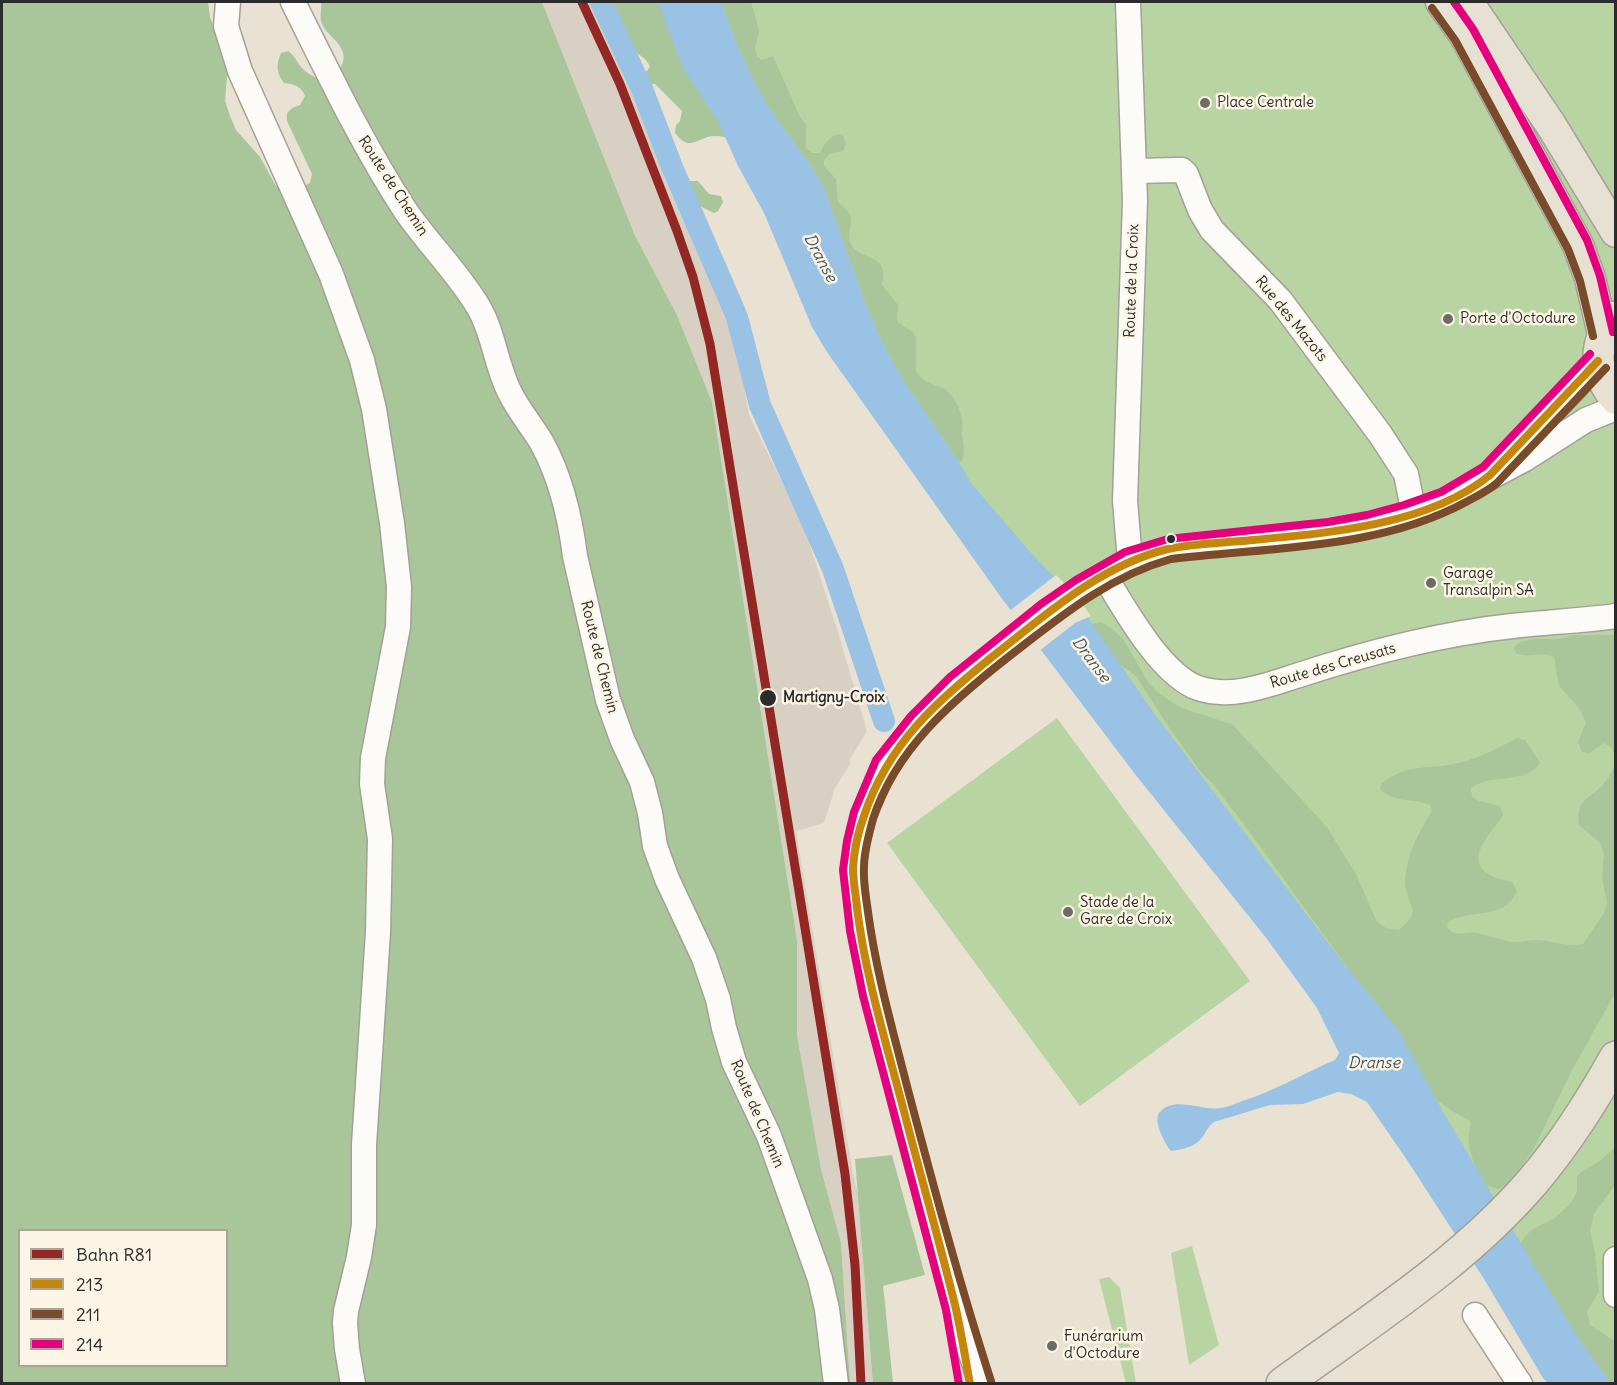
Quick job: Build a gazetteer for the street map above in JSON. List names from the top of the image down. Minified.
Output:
{"streets":{"street":["Route de Chemin","Route de la Croix","Rue des Mazots","Route des Creusats"]},"crossings":[["Route de la Croix","Rue des Mazots"]],"water":["Dranse"],"places":["Place Centrale","Porte d'Octodure","Garage Transalpin SA","Martigny-Croix","Stade de la Gare de Croix","Funérarium d'Octodure"],"lines":["rail line R81","transit line 214","transit line 211","transit line 213"],"legend":["Bahn R81","213","211","214"]}
